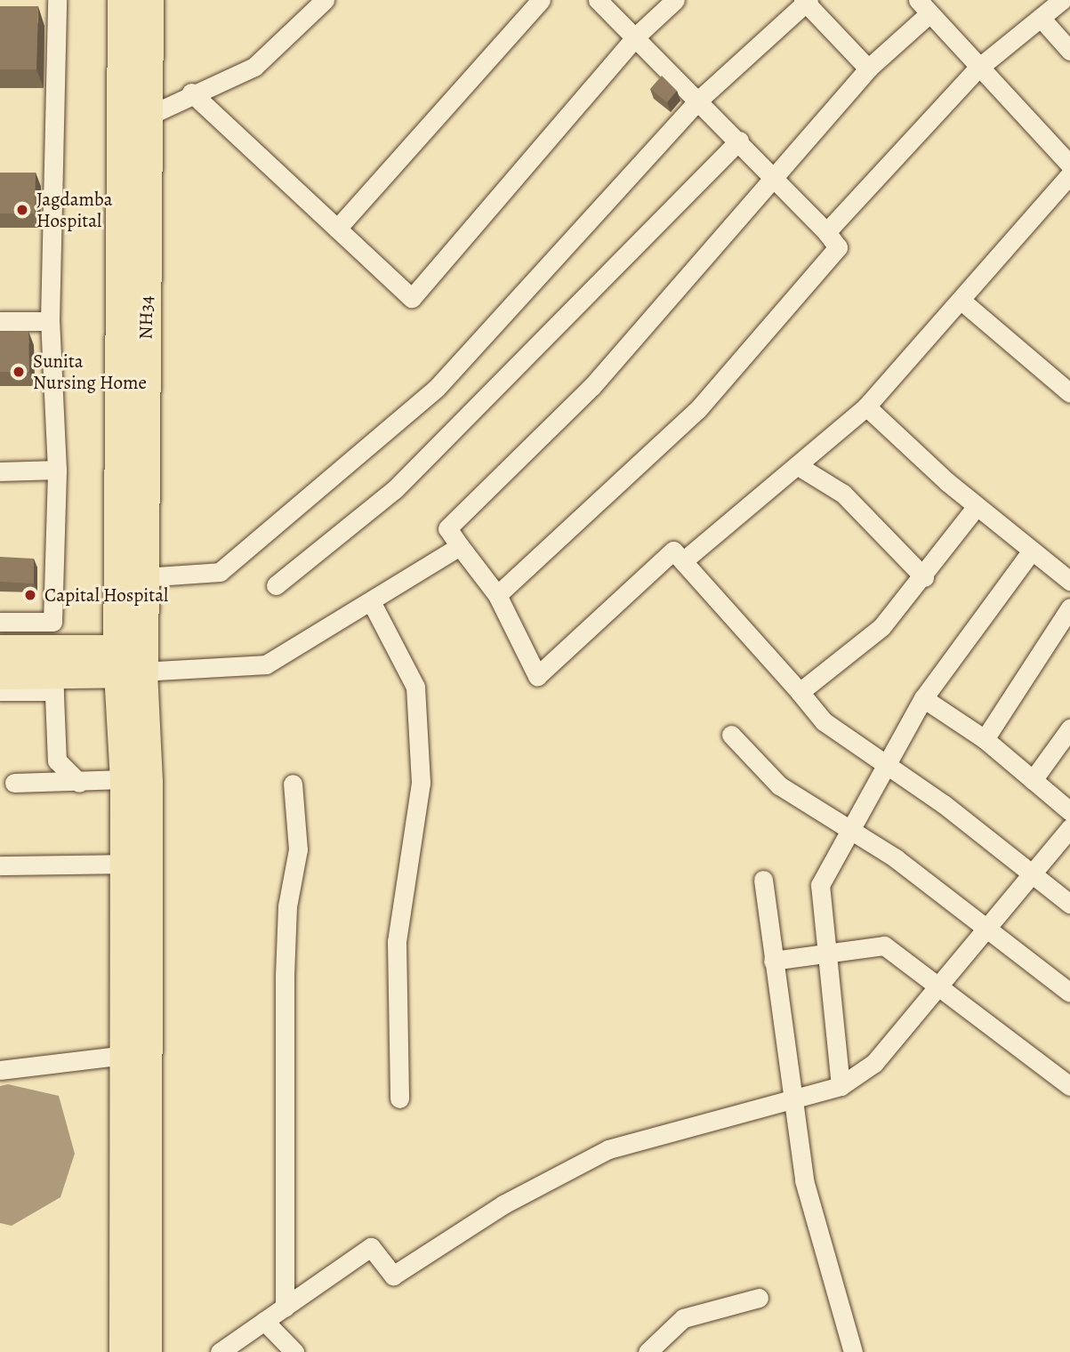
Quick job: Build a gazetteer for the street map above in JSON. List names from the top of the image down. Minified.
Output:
{"streets":{"highway":["NH34"]},"places":["Jagdamba Hospital","Sunita Nursing Home","Capital Hospital"]}
